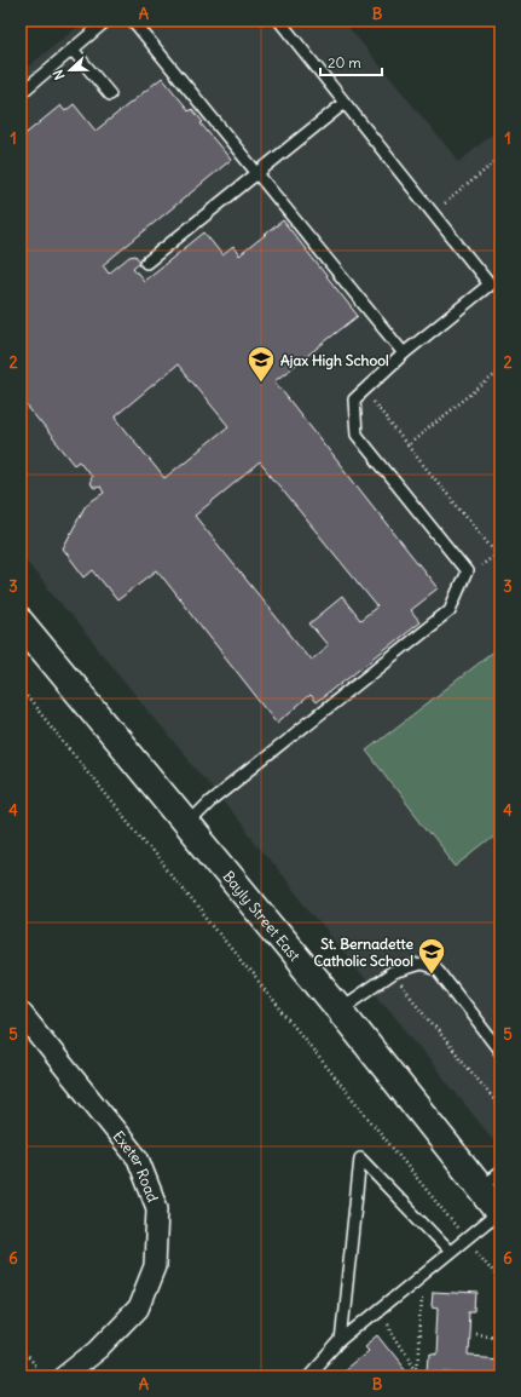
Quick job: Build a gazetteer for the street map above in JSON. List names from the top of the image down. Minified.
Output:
{"streets":{"main road":["Bayly Street East"],"street":["Exeter Road"]},"places":{"school or university":["Ajax High School","St. Bernadette Catholic School"]},"scale_bar":"20 m","north":"left","grid":{"columns":["A","B"],"rows":["1","2","3","4","5","6"]}}
